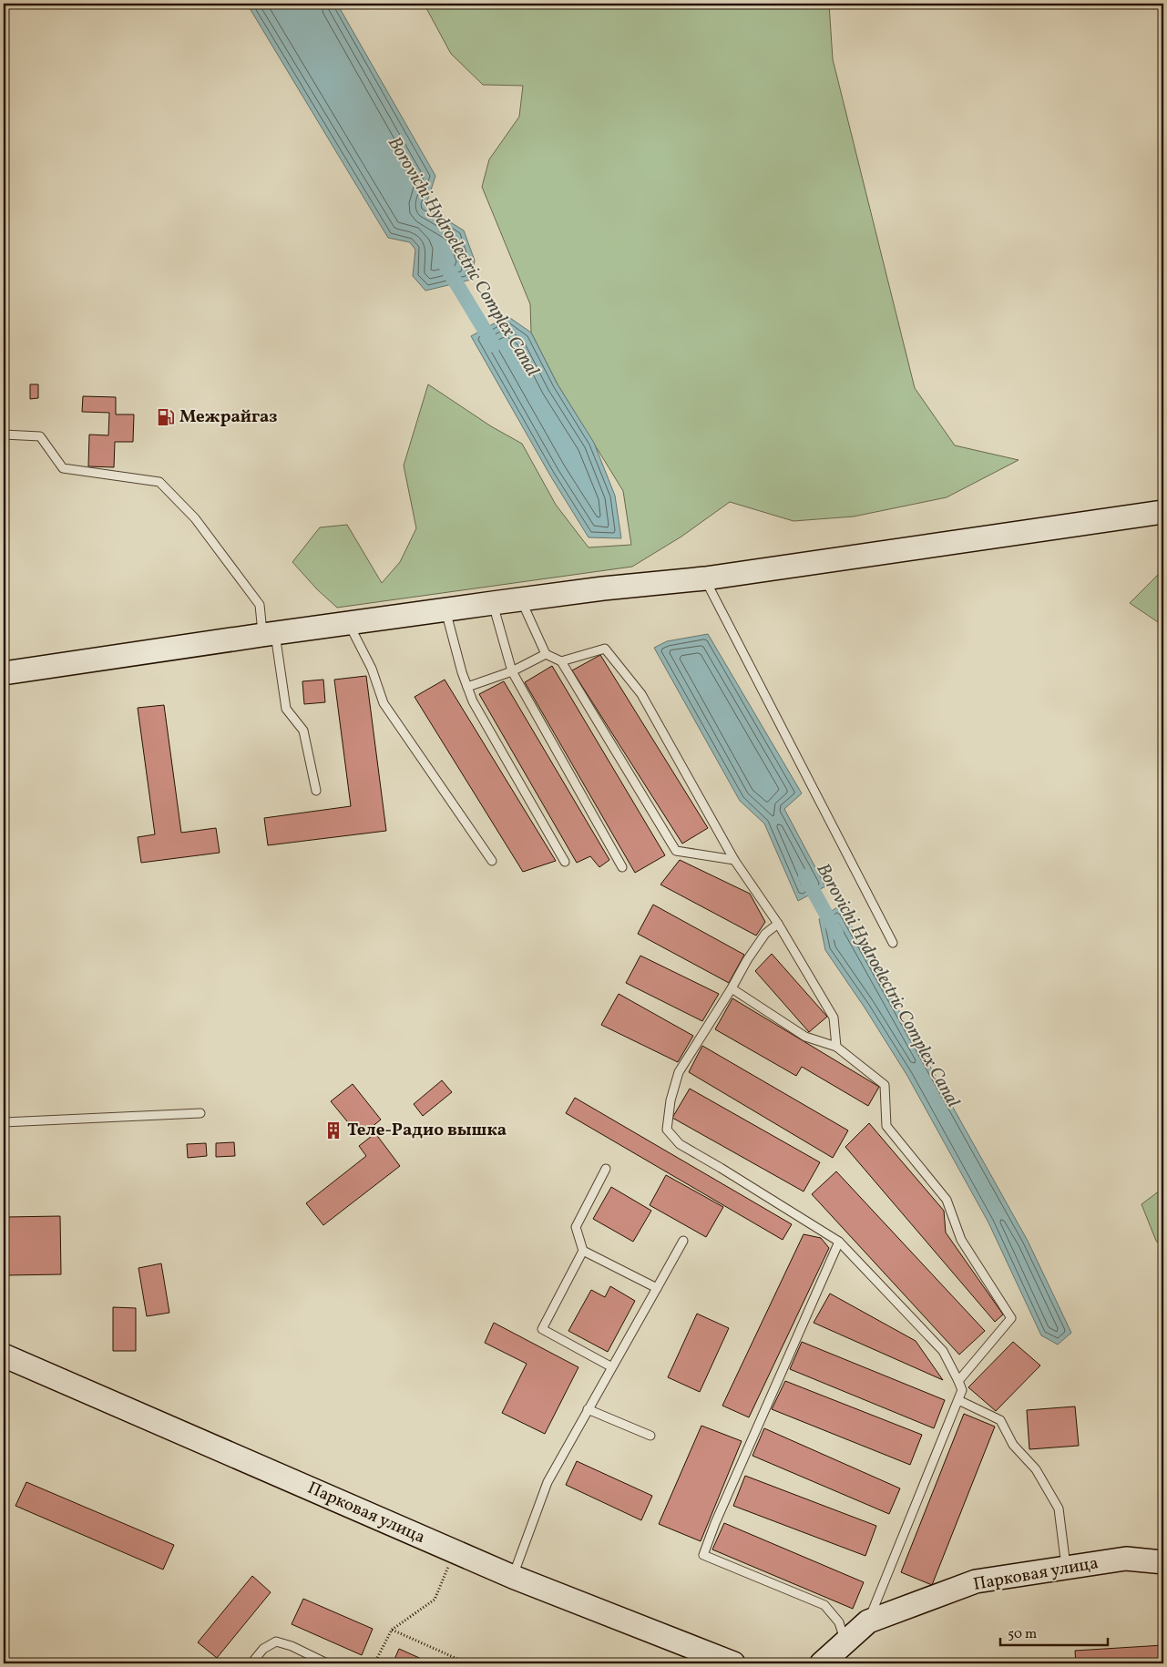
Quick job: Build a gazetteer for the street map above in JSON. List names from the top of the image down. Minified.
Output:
{"streets":{"street":["Парковая улица"]},"water":["Borovichi Hydroelectric Complex Canal"],"places":{"fuel station":["Межрайгаз"],"building":["Теле-Радио вышка"]},"scale_bar":"50 m"}
